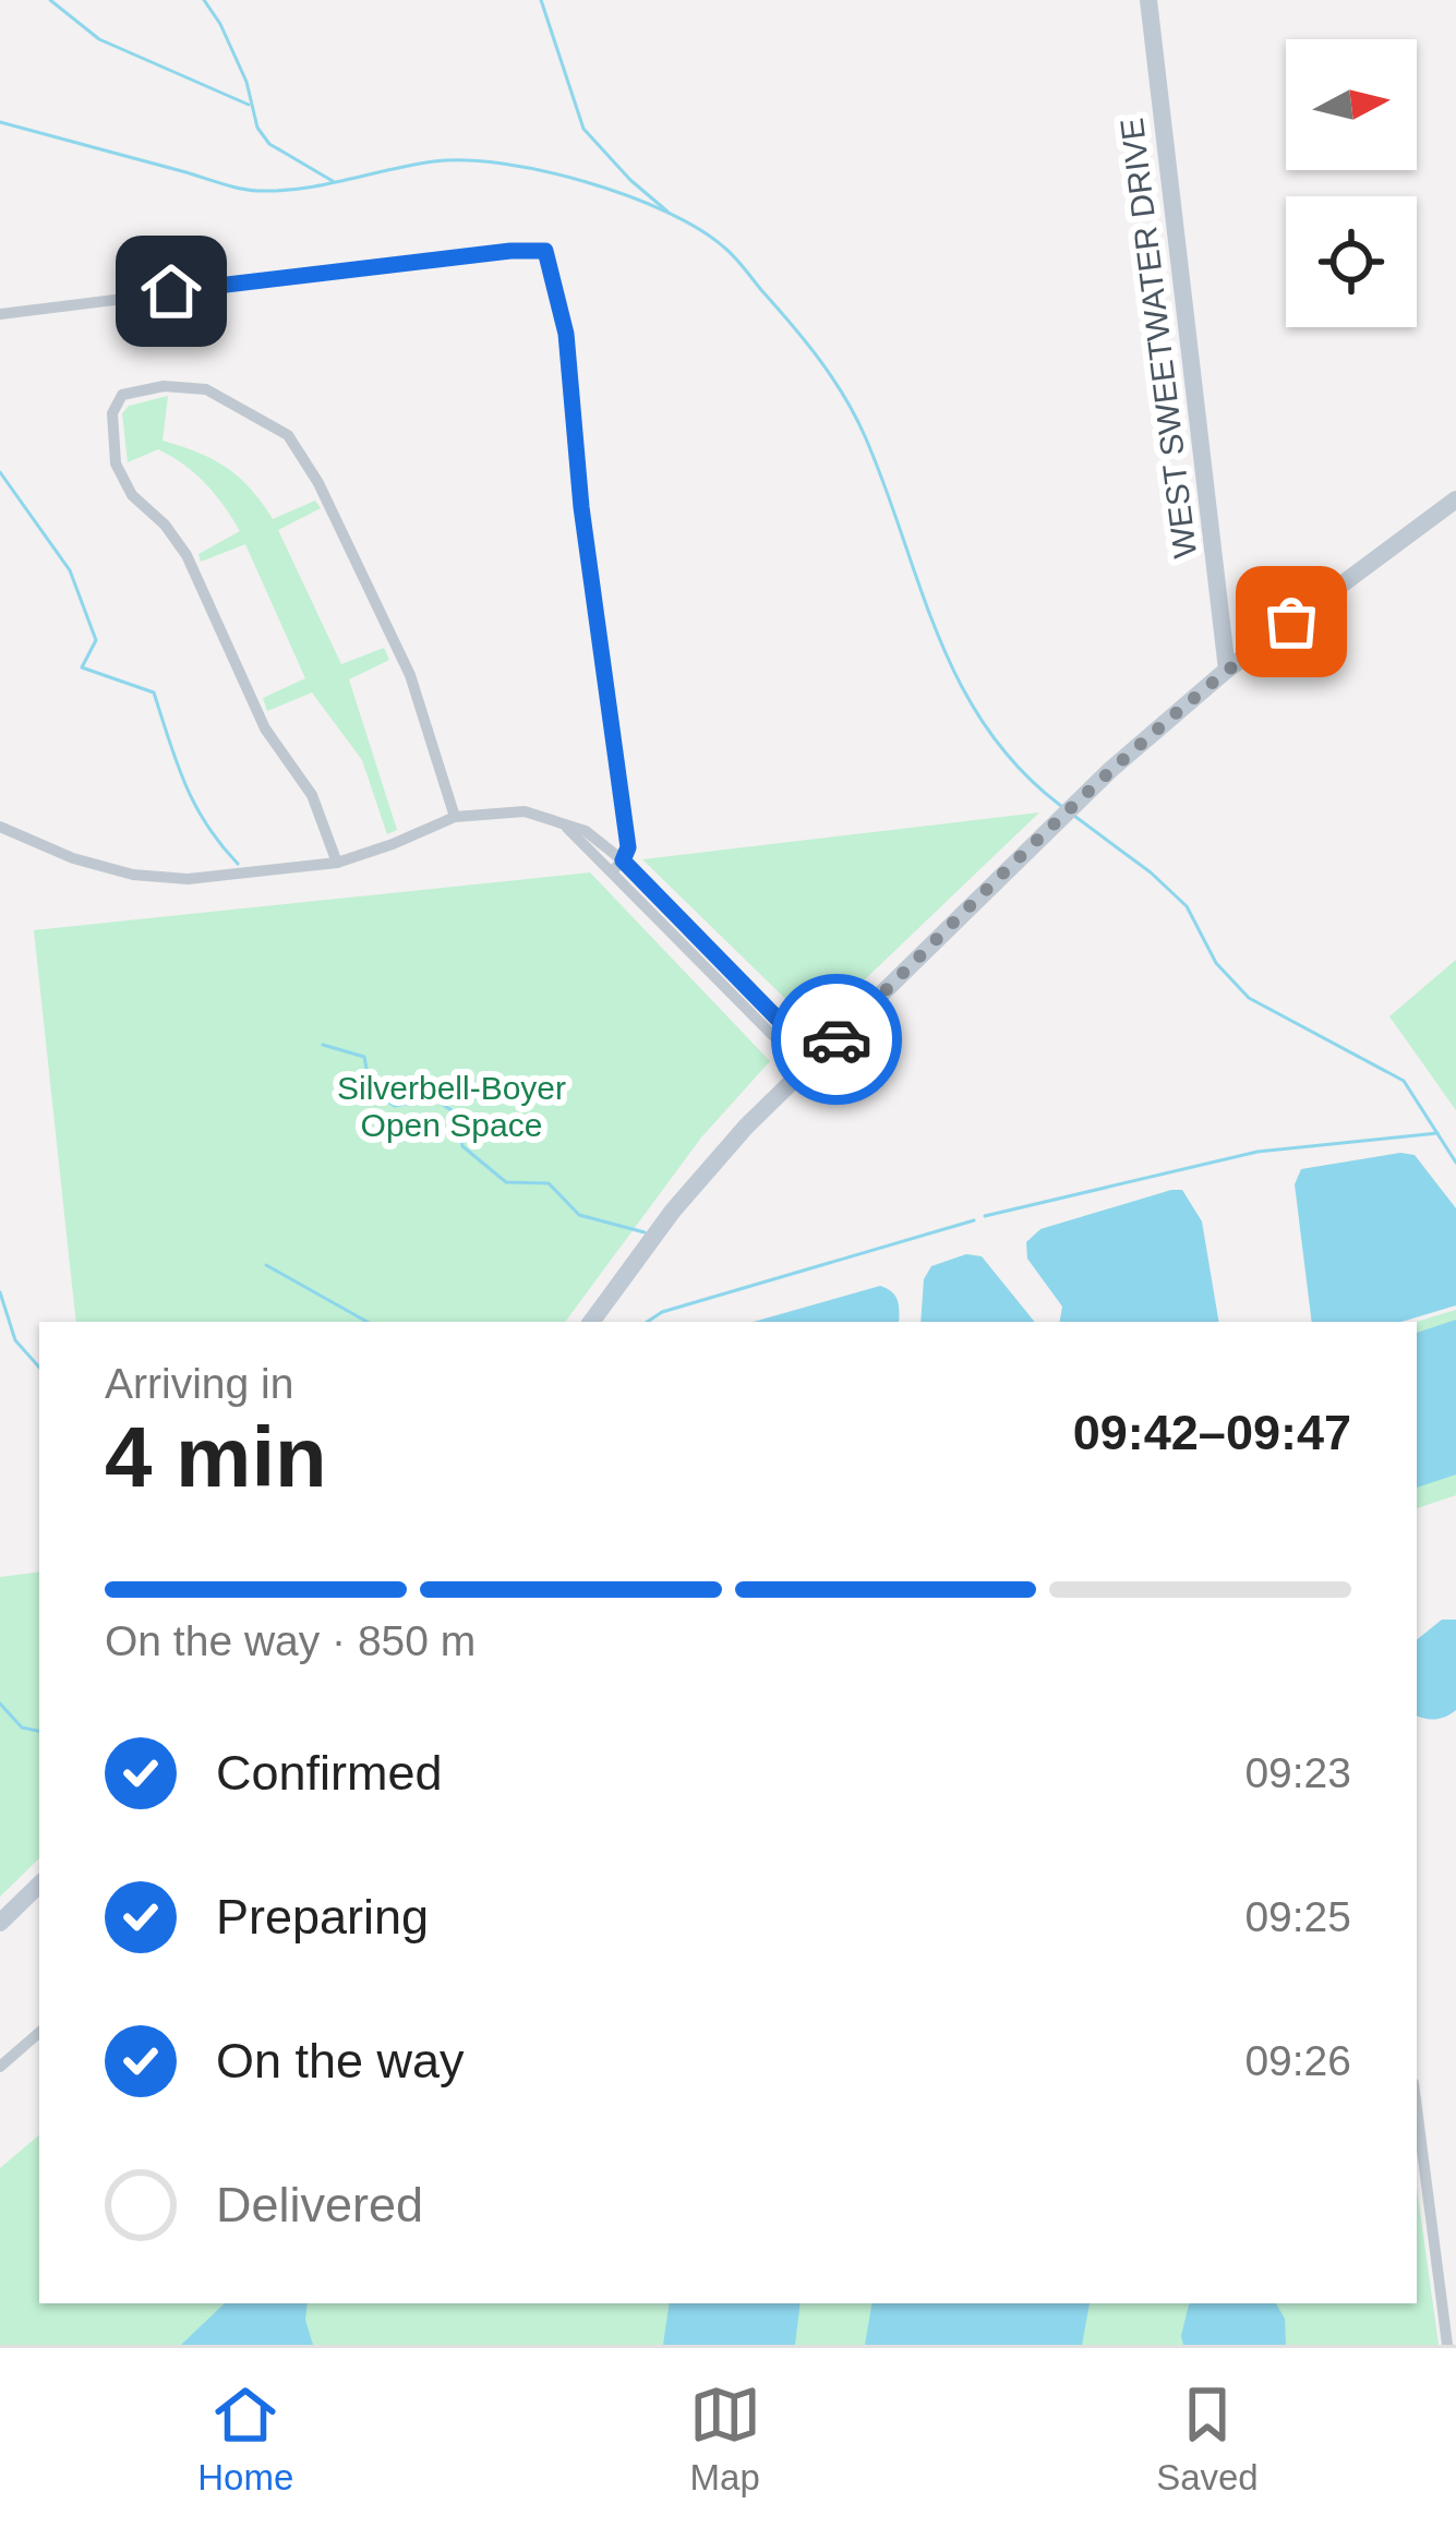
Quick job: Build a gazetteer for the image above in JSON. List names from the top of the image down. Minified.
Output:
{"streets":{"main road":["WEST SWEETWATER DRIVE"]},"parks":["Silverbell-Boyer Open Space"],"north":"right","page":{"heading":["4 min","Arriving in","09:42–09:47"],"bar":"On the way · 850 m","list":[["Confirmed","09:23"],["Preparing","09:25"],["On the way","09:26"],"Delivered"],"tabs":["Home","Map","Saved"]}}
